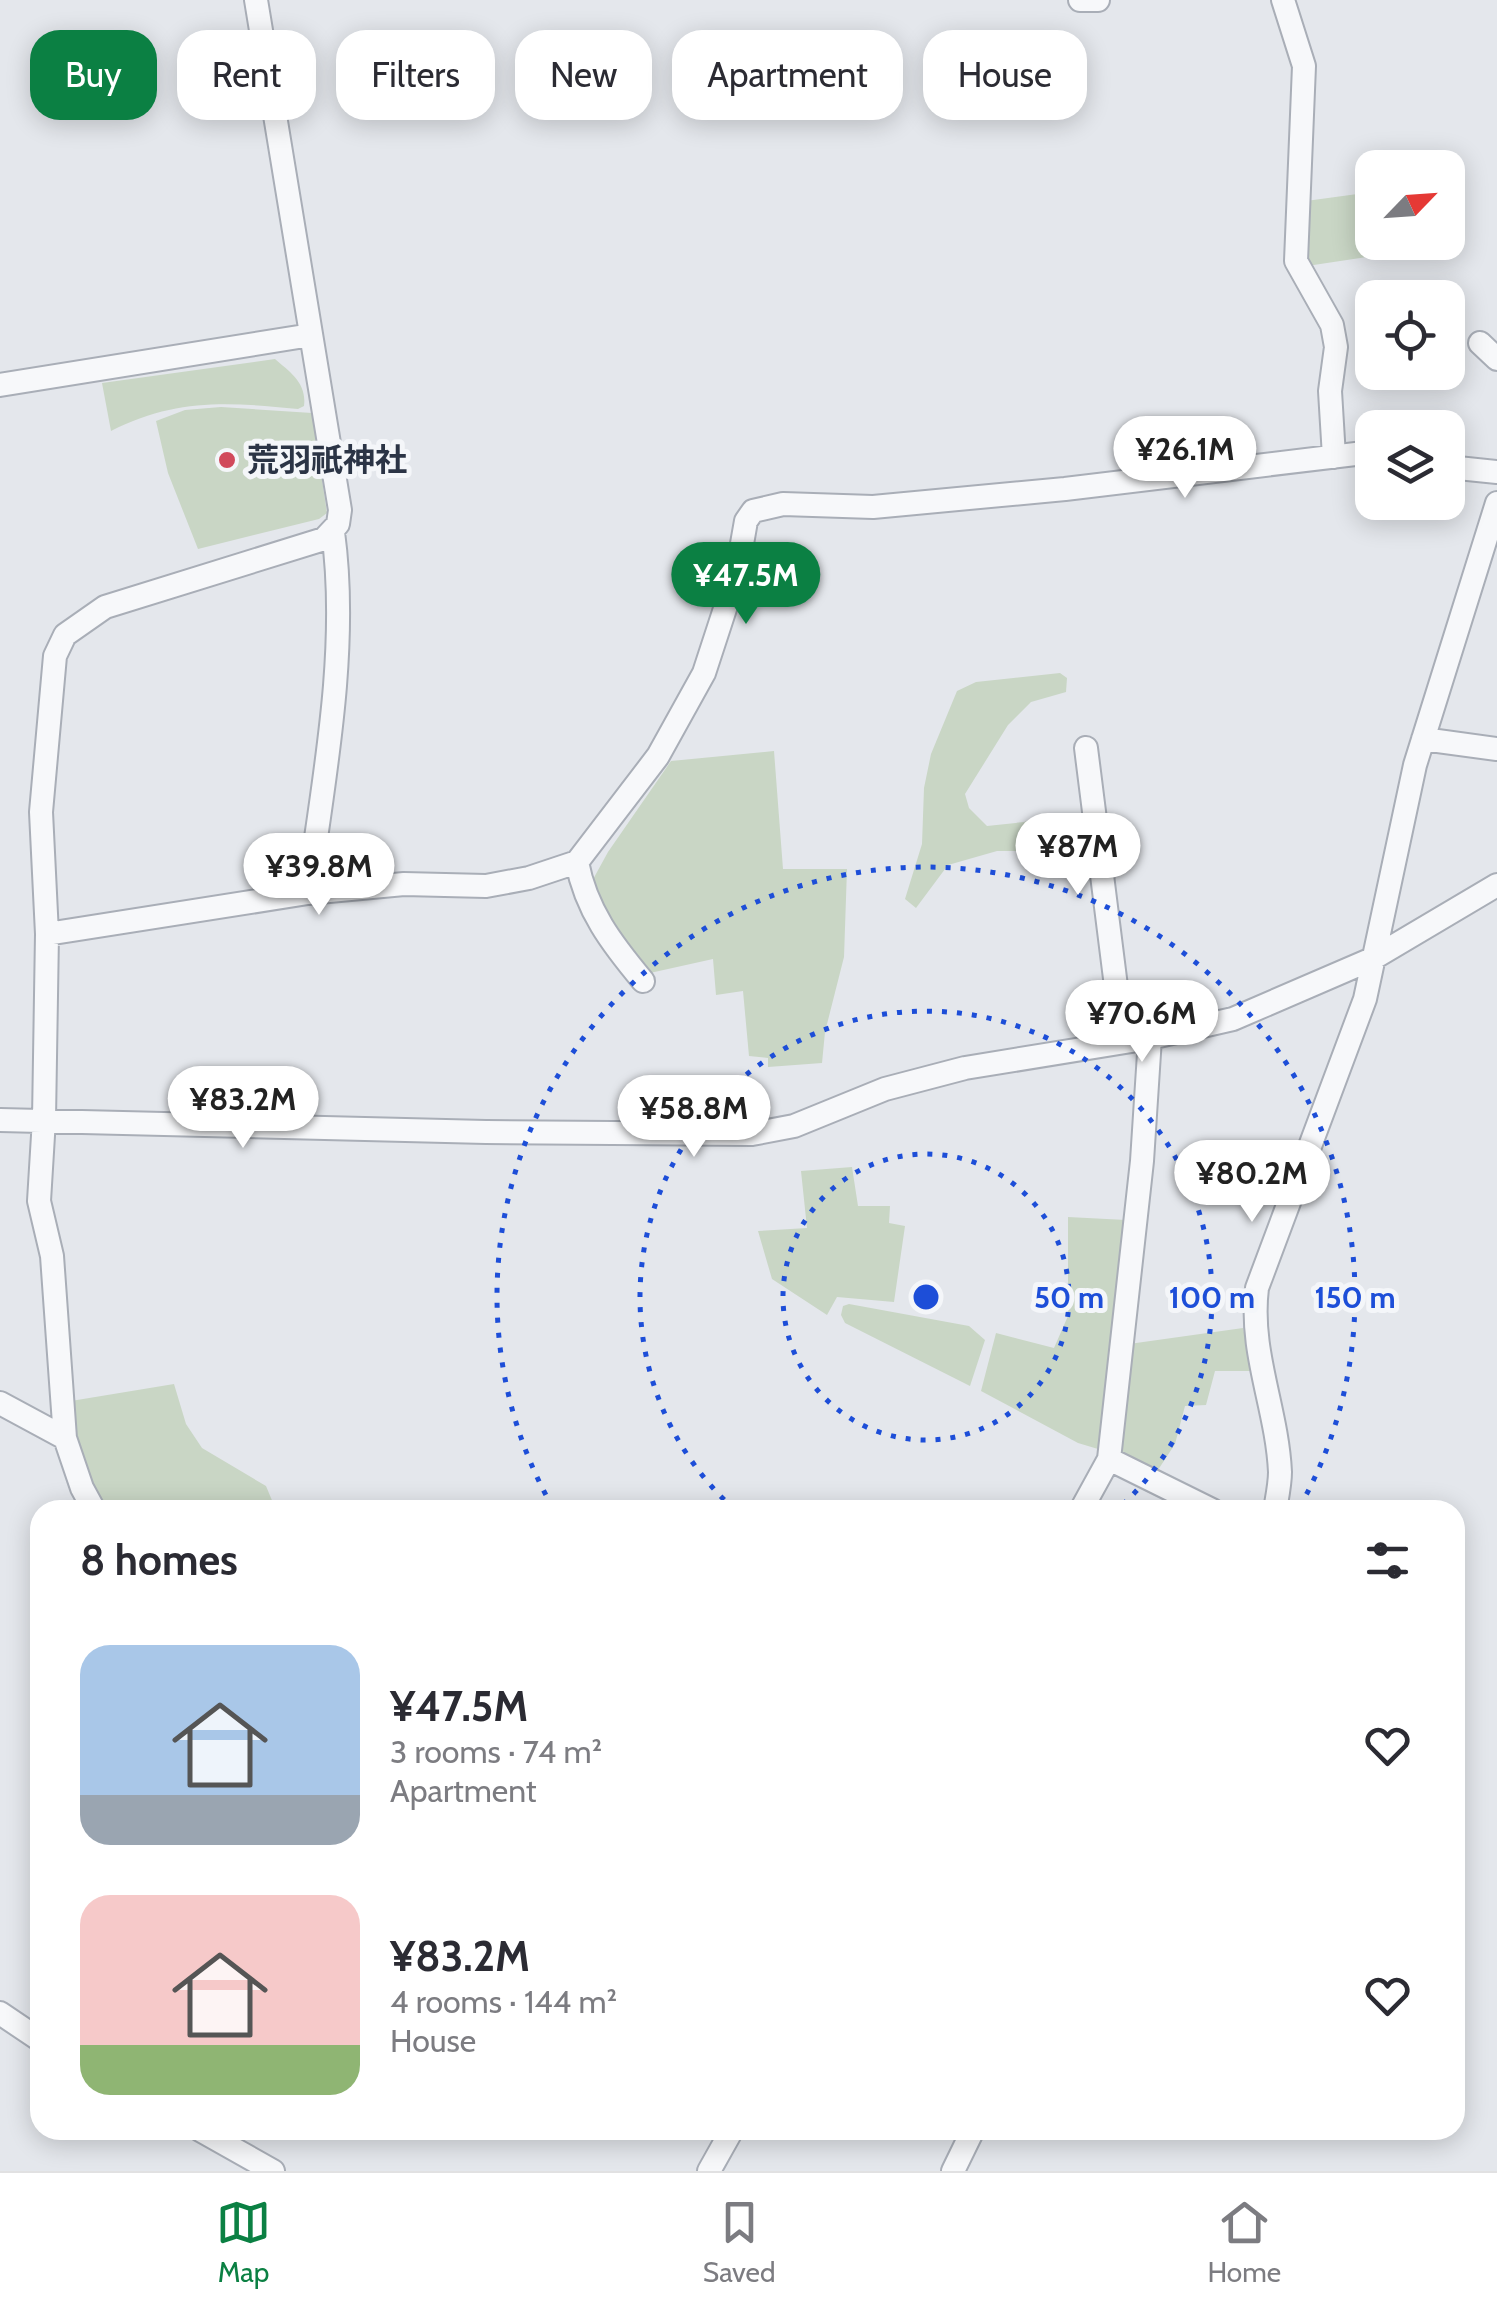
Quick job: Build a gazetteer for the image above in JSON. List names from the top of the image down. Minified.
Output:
{"places":["荒羽祇神社"],"north":"top right","page":{"chip":["Buy","Rent","Filters","New","Apartment","House"],"price":["¥26.1M","¥47.5M","¥87M","¥39.8M","¥70.6M","¥83.2M","¥58.8M","¥80.2M"],"heading":"8 homes","list":[{"name":"¥47.5M","note":"3 rooms · 74 m² · Apartment"},{"name":"¥83.2M","note":"4 rooms · 144 m² · House"}],"tabs":["Map","Saved","Home"]},"rings":["50 m","100 m","150 m"]}
